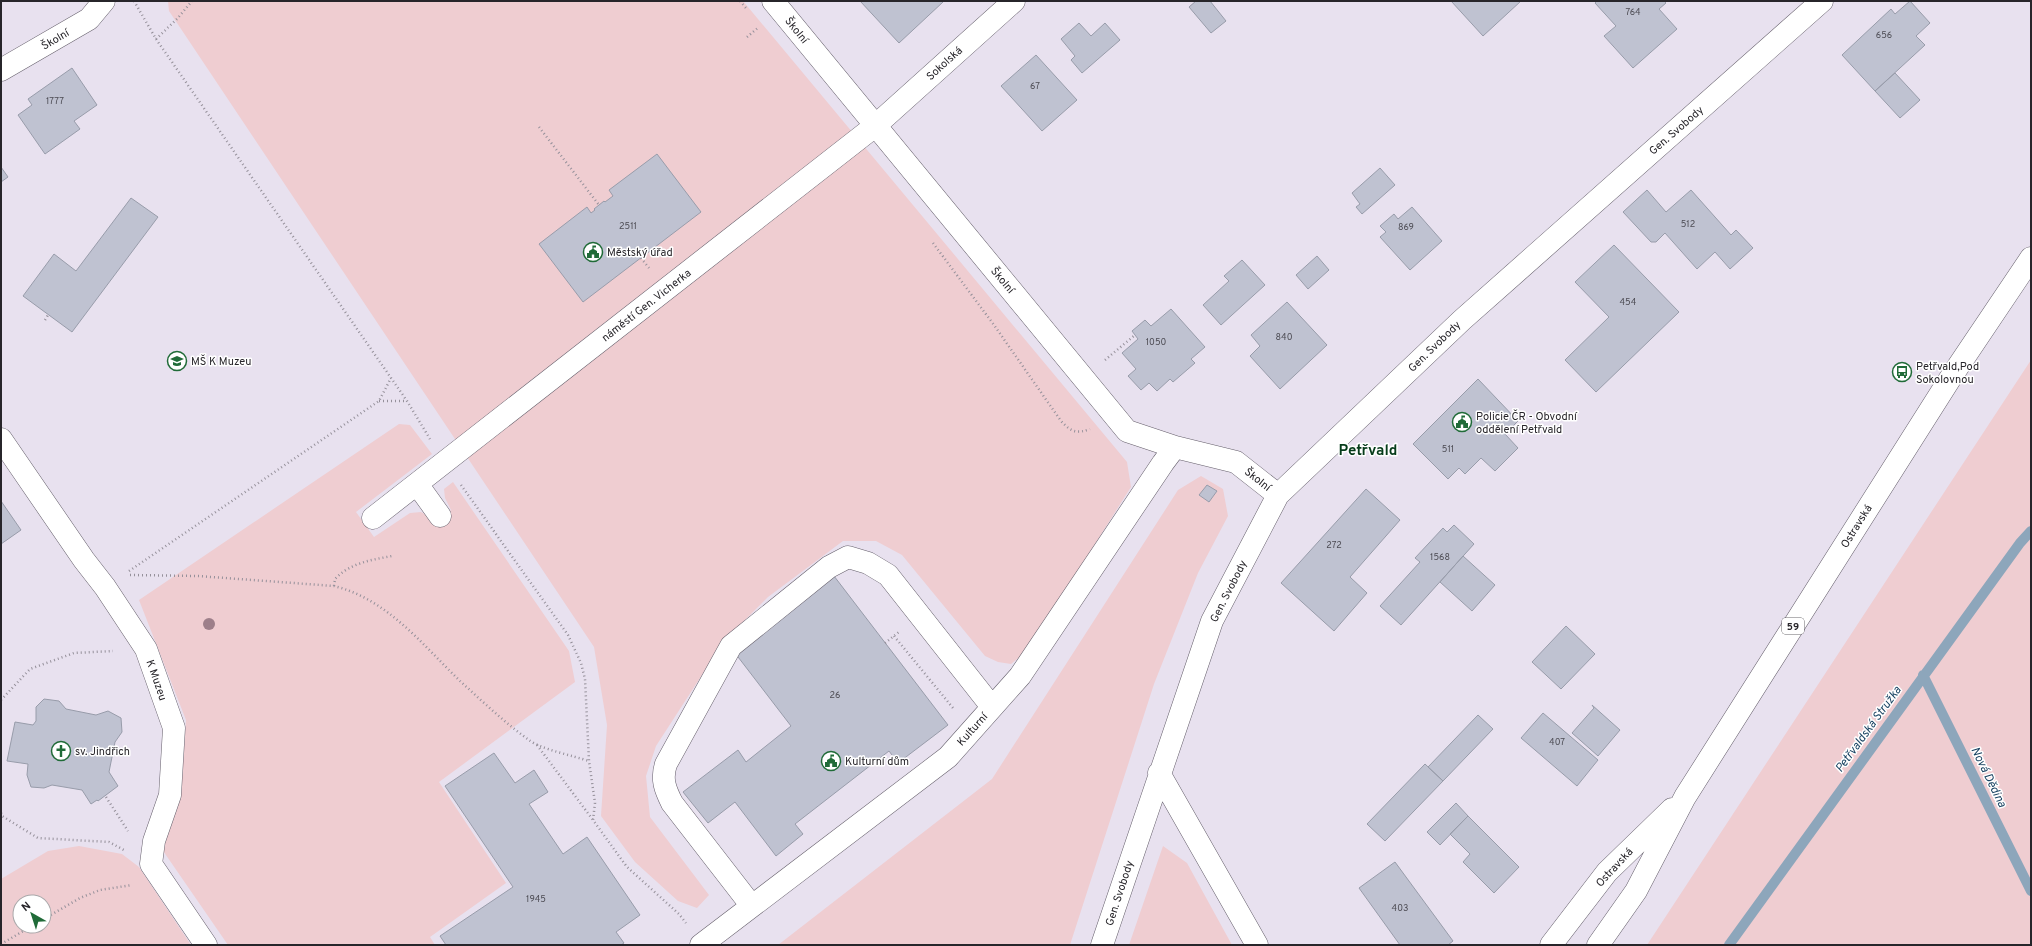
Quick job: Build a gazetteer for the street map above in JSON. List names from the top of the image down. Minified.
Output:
{"streets":{"street":["Školní","Sokolská","Gen. Svobody","náměstí Gen. Vicherka","Ostravská","59","K Muzeu","Kulturní"]},"crossings":[["Školní","Sokolská"],["Školní","Gen. Svobody"],["Školní","náměstí Gen. Vicherka"],["Školní","Kulturní"],["Sokolská","náměstí Gen. Vicherka"]],"districts":["Petřvald"],"water":["Petřvaldská Stružka","Nová Dědina"],"places":{"public building":["Městský úřad","Policie ČR - Obvodní oddělení Petřvald","Kulturní dům"],"school or university":["MŠ K Muzeu"],"bus stop":["Petřvald,Pod Sokolovnou"],"church":["sv. Jindřich"]},"house_numbers":["764","656","67","1777","512","2511","869","454","840","1050","511","272","1568","26","407","1945","403"],"north":"top left"}
